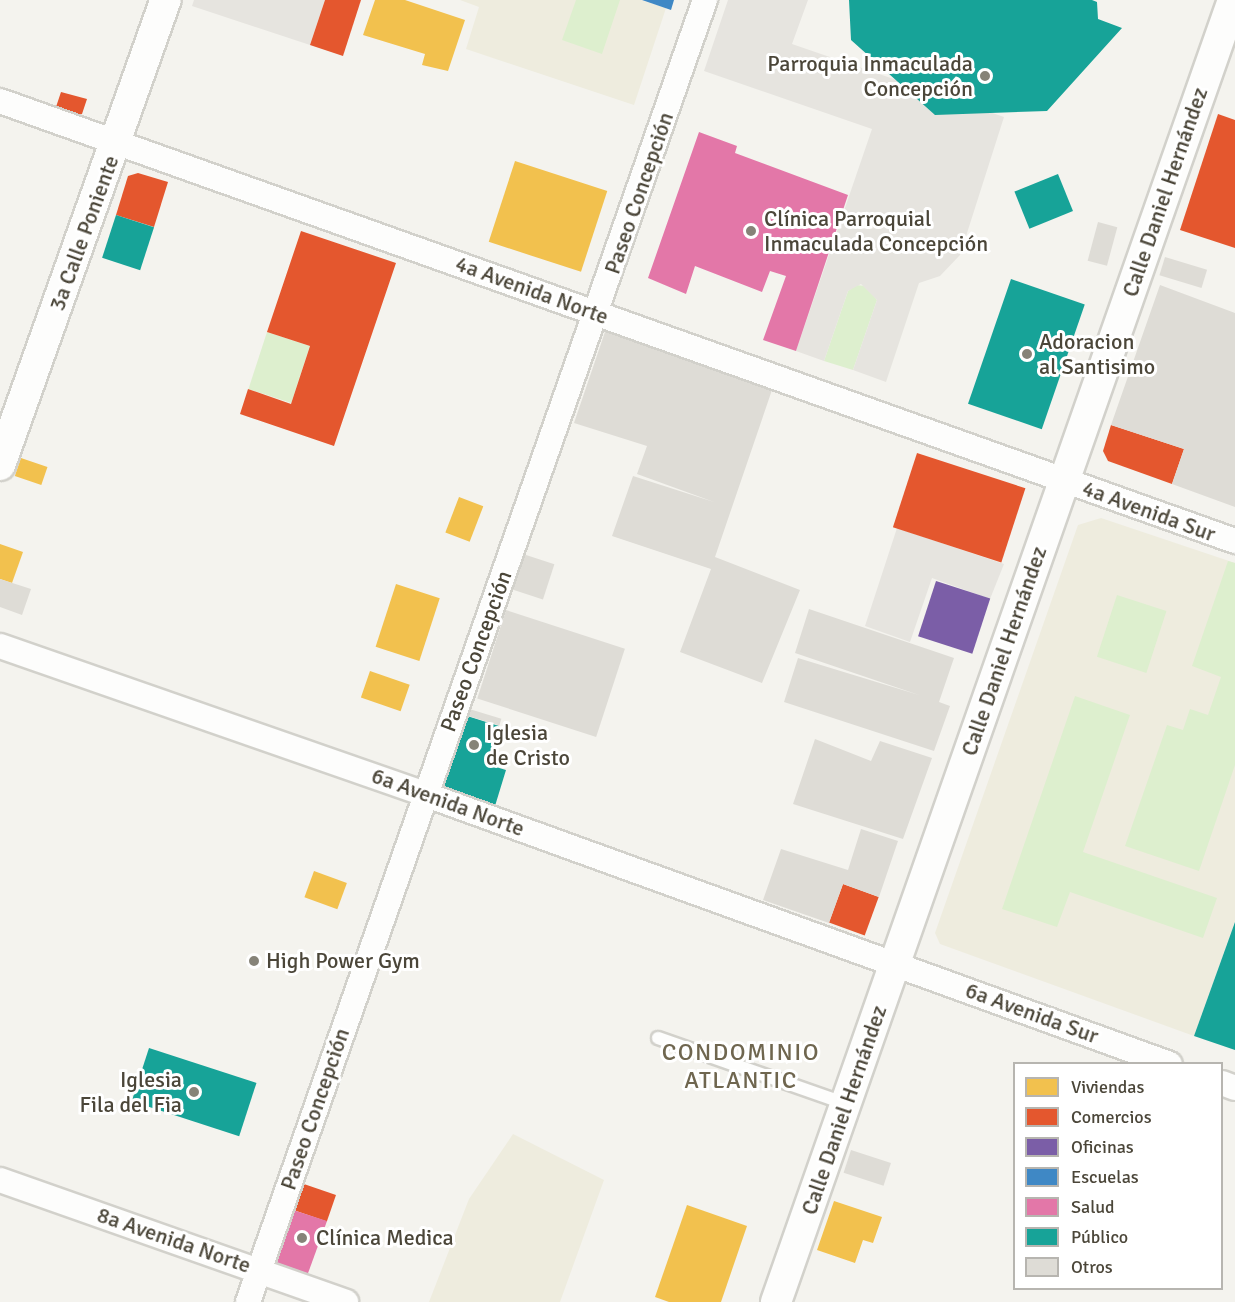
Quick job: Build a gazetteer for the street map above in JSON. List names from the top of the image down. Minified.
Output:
{"streets":{"street":["Calle Daniel Hernández","Paseo Concepción","3a Calle Poniente","4a Avenida Norte","4a Avenida Sur","6a Avenida Norte","6a Avenida Sur","8a Avenida Norte"]},"crossings":[["Calle Daniel Hernández","4a Avenida Norte"],["Calle Daniel Hernández","4a Avenida Sur"],["Calle Daniel Hernández","6a Avenida Norte"],["Calle Daniel Hernández","6a Avenida Sur"],["Paseo Concepción","4a Avenida Norte"],["Paseo Concepción","6a Avenida Norte"],["Paseo Concepción","8a Avenida Norte"],["3a Calle Poniente","4a Avenida Norte"],["4a Avenida Norte","4a Avenida Sur"],["6a Avenida Norte","6a Avenida Sur"]],"districts":["CONDOMINIO ATLANTIC"],"places":["Parroquia Inmaculada Concepción","Clínica Parroquial Inmaculada Concepción","Adoracion al Santisimo","Iglesia de Cristo","High Power Gym","Iglesia Fila del Fia","Clínica Medica"],"legend":["Viviendas","Comercios","Oficinas","Escuelas","Salud","Público","Otros"]}
